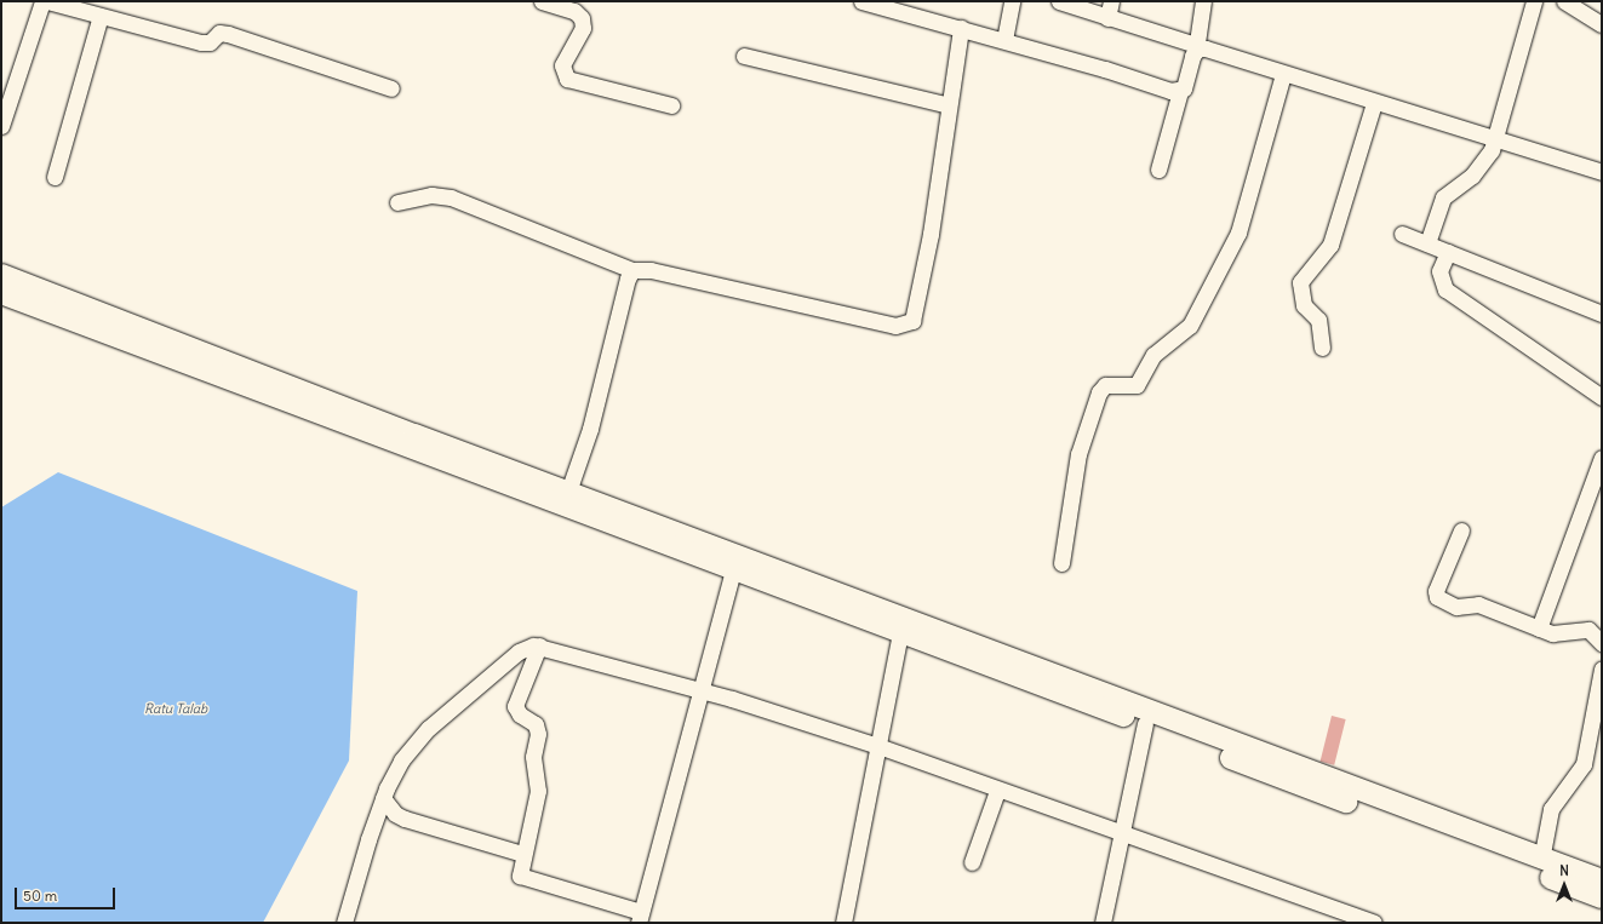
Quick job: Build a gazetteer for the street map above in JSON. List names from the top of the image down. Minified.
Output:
{"water":["Ratu Talab"],"scale_bar":"50 m","north":"top"}
